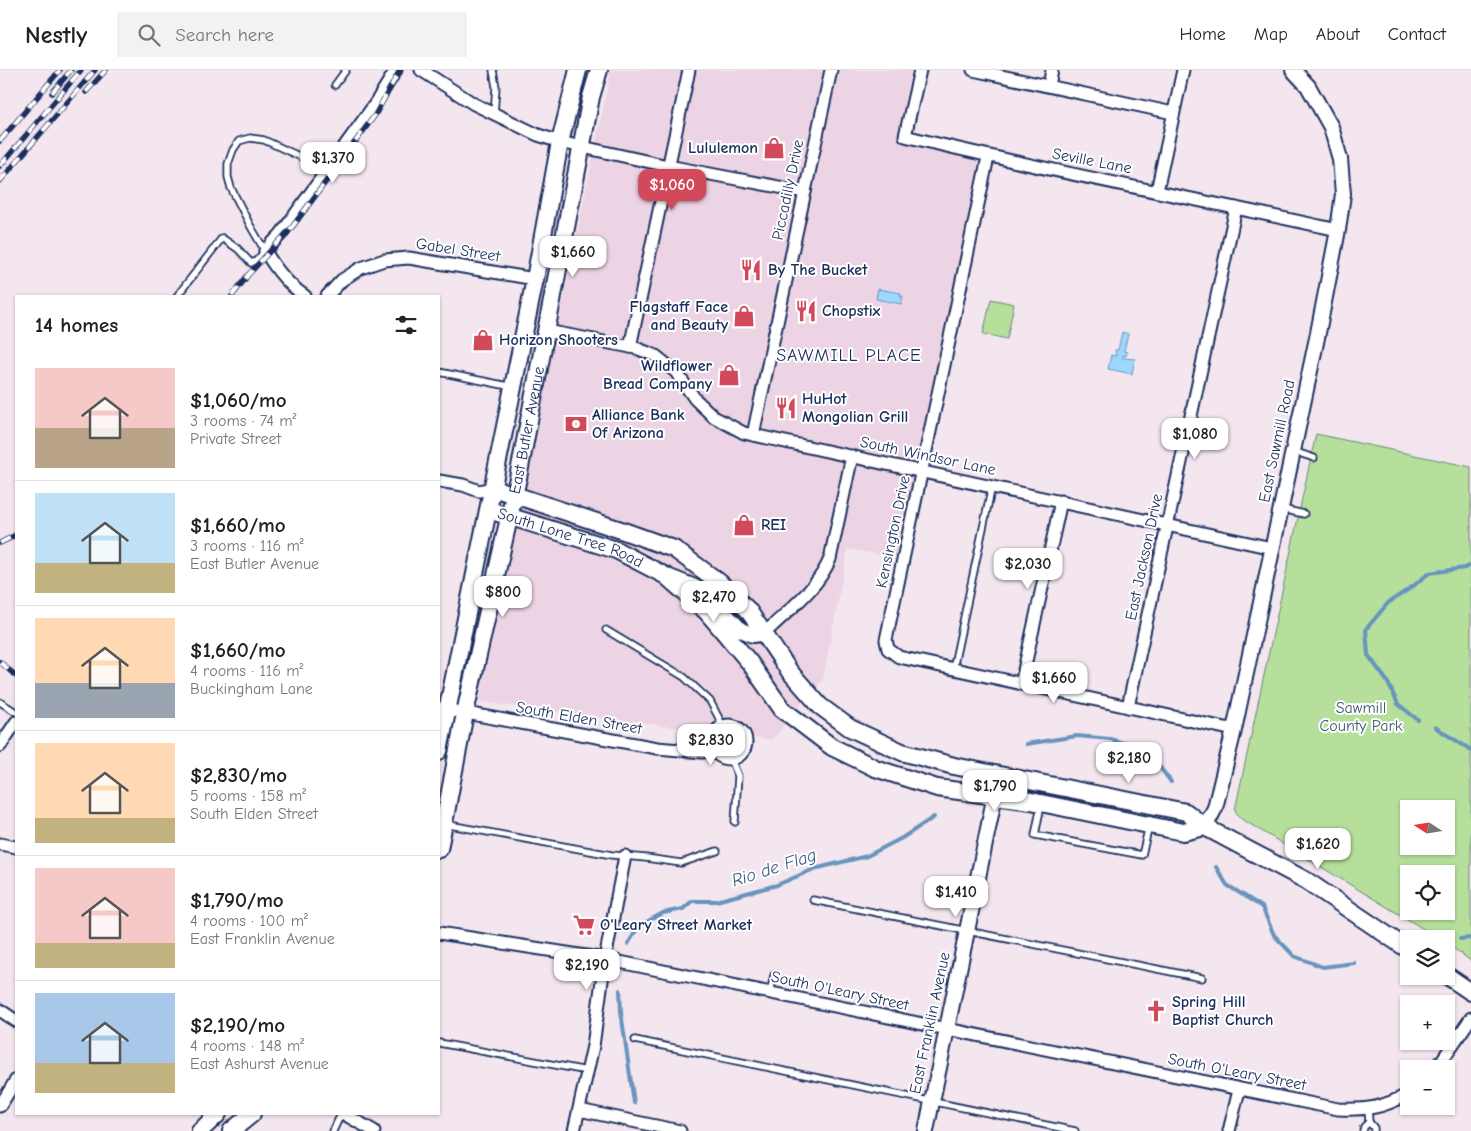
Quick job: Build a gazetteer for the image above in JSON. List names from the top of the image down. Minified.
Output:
{"streets":{"main road":["East Butler Avenue","South Lone Tree Road"],"street":["Seville Lane","Piccadilly Drive","Gabel Street","East Sawmill Road","South Windsor Lane","Kensington Drive","East Jackson Drive","South Elden Street","South O'Leary Street","East Franklin Avenue"]},"crossings":[["Seville Lane","East Sawmill Road"],["Seville Lane","Kensington Drive"],["Seville Lane","East Jackson Drive"],["Piccadilly Drive","South Windsor Lane"],["Gabel Street","East Butler Avenue"],["East Butler Avenue","South Windsor Lane"],["East Butler Avenue","South Lone Tree Road"],["East Butler Avenue","South Elden Street"],["East Sawmill Road","South Windsor Lane"],["East Sawmill Road","South Lone Tree Road"],["South Windsor Lane","Kensington Drive"],["South Windsor Lane","East Jackson Drive"],["South Lone Tree Road","East Franklin Avenue"],["South O'Leary Street","East Franklin Avenue"]],"districts":["SAWMILL PLACE"],"water":["Rio de Flag"],"parks":["Sawmill County Park"],"places":{"shop":["Lululemon","Flagstaff Face and Beauty","Horizon Shooters","Wildflower Bread Company","REI"],"restaurant":["By The Bucket","Chopstix","HuHot Mongolian Grill"],"bank":["Alliance Bank Of Arizona"],"supermarket":["O'Leary Street Market"],"church":["Spring Hill Baptist Church"]},"north":"left","page":{"header":"Nestly","search":"Search here","nav":["Home","Map","About","Contact"],"price":["$1,370","$1,060","$1,660","$1,080","$2,030","$800","$2,470","$1,660","$2,830","$2,180","$1,790","$1,620","$1,410","$2,190"],"heading":"14 homes","list":[{"name":"$1,060/mo","note":"3 rooms · 74 m² · Private Street"},{"name":"$1,660/mo","note":"3 rooms · 116 m² · East Butler Avenue"},{"name":"$1,660/mo","note":"4 rooms · 116 m² · Buckingham Lane"},{"name":"$2,830/mo","note":"5 rooms · 158 m² · South Elden Street"},{"name":"$1,790/mo","note":"4 rooms · 100 m² · East Franklin Avenue"},{"name":"$2,190/mo","note":"4 rooms · 148 m² · East Ashurst Avenue"}],"map_buttons":["+","−"]}}
